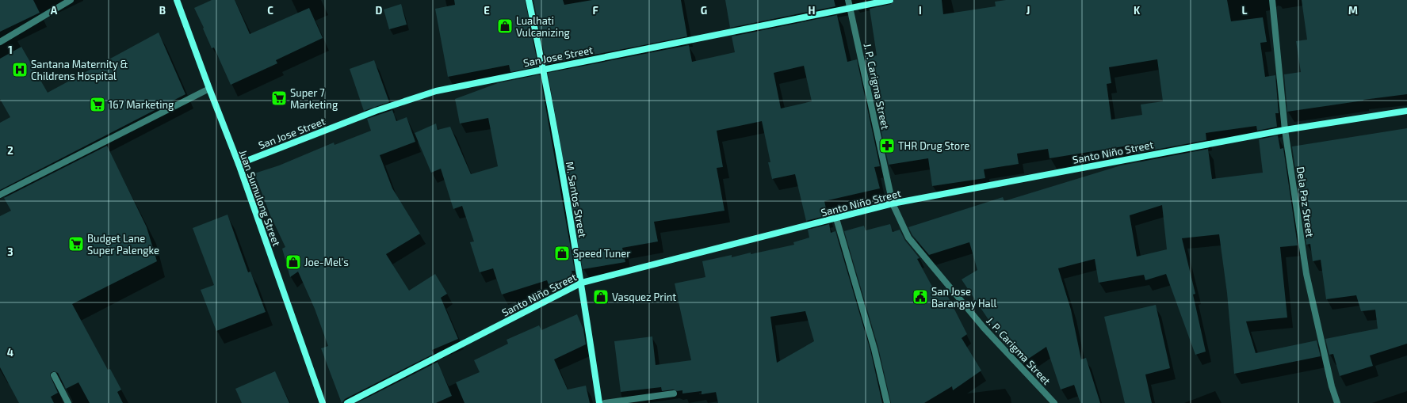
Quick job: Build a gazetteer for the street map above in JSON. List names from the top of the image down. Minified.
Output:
{"streets":{"street":["San Jose Street","J. P. Carigma Street","Santo Niño Street","Juan Sumulong Street","M. Santos Street","Dela Paz Street"]},"crossings":[["San Jose Street","J. P. Carigma Street"],["San Jose Street","Juan Sumulong Street"],["San Jose Street","M. Santos Street"],["J. P. Carigma Street","Santo Niño Street"],["Santo Niño Street","M. Santos Street"],["Santo Niño Street","Dela Paz Street"]],"places":{"shop":["Lualhati Vulcanizing","Speed Tuner","Joe-Mel's","Vasquez Print"],"hospital":["Santana Maternity & Childrens Hospital"],"supermarket":["Super 7 Marketing","167 Marketing","Budget Lane Super Palengke"],"pharmacy":["THR Drug Store"],"public building":["San Jose Barangay Hall"]},"grid":{"columns":["A","B","C","D","E","F","G","H","I","J","K","L","M"],"rows":["1","2","3","4"]}}
